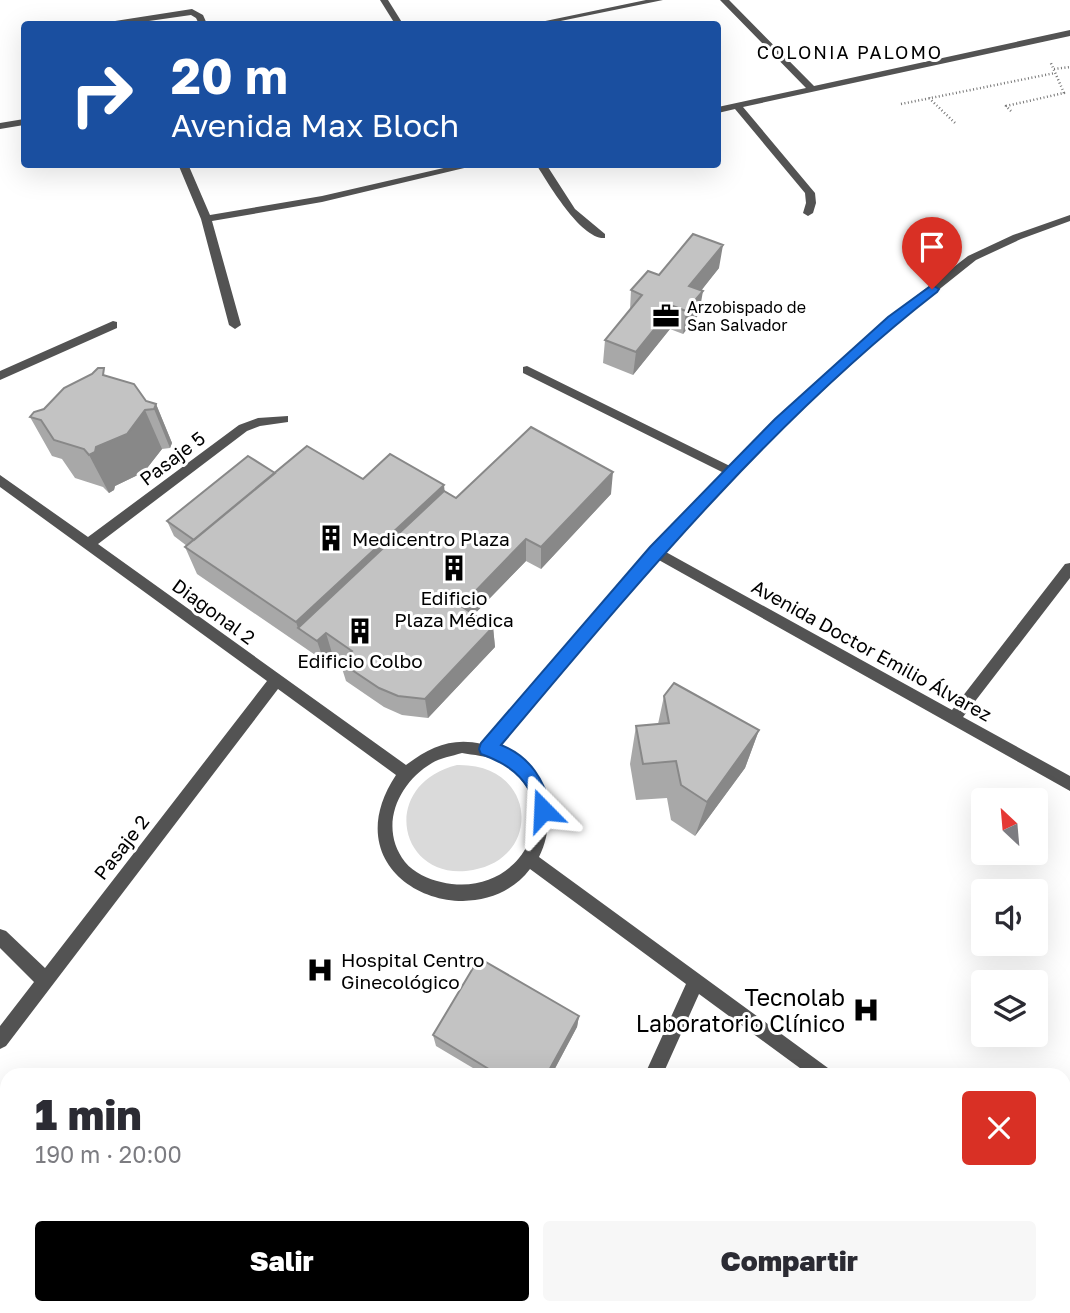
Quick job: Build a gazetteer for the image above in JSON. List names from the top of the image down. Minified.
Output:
{"streets":{"street":["Pasaje 5","Diagonal 2","Avenida Doctor Emilio Álvarez","Pasaje 2"]},"crossings":[["Pasaje 5","Diagonal 2"],["Diagonal 2","Pasaje 2"]],"districts":["COLONIA PALOMO"],"places":{"office":["Arzobispado de San Salvador"],"building":["Medicentro Plaza","Edificio Plaza Médica","Edificio Colbo"],"hospital":["Hospital Centro Ginecológico","Tecnolab Laboratorio Clínico"]},"north":"top left","page":{"turn":["20 m","Avenida Max Bloch"],"heading":["1 min","190 m · 20:00"],"buttons":["Salir","Compartir"]}}
